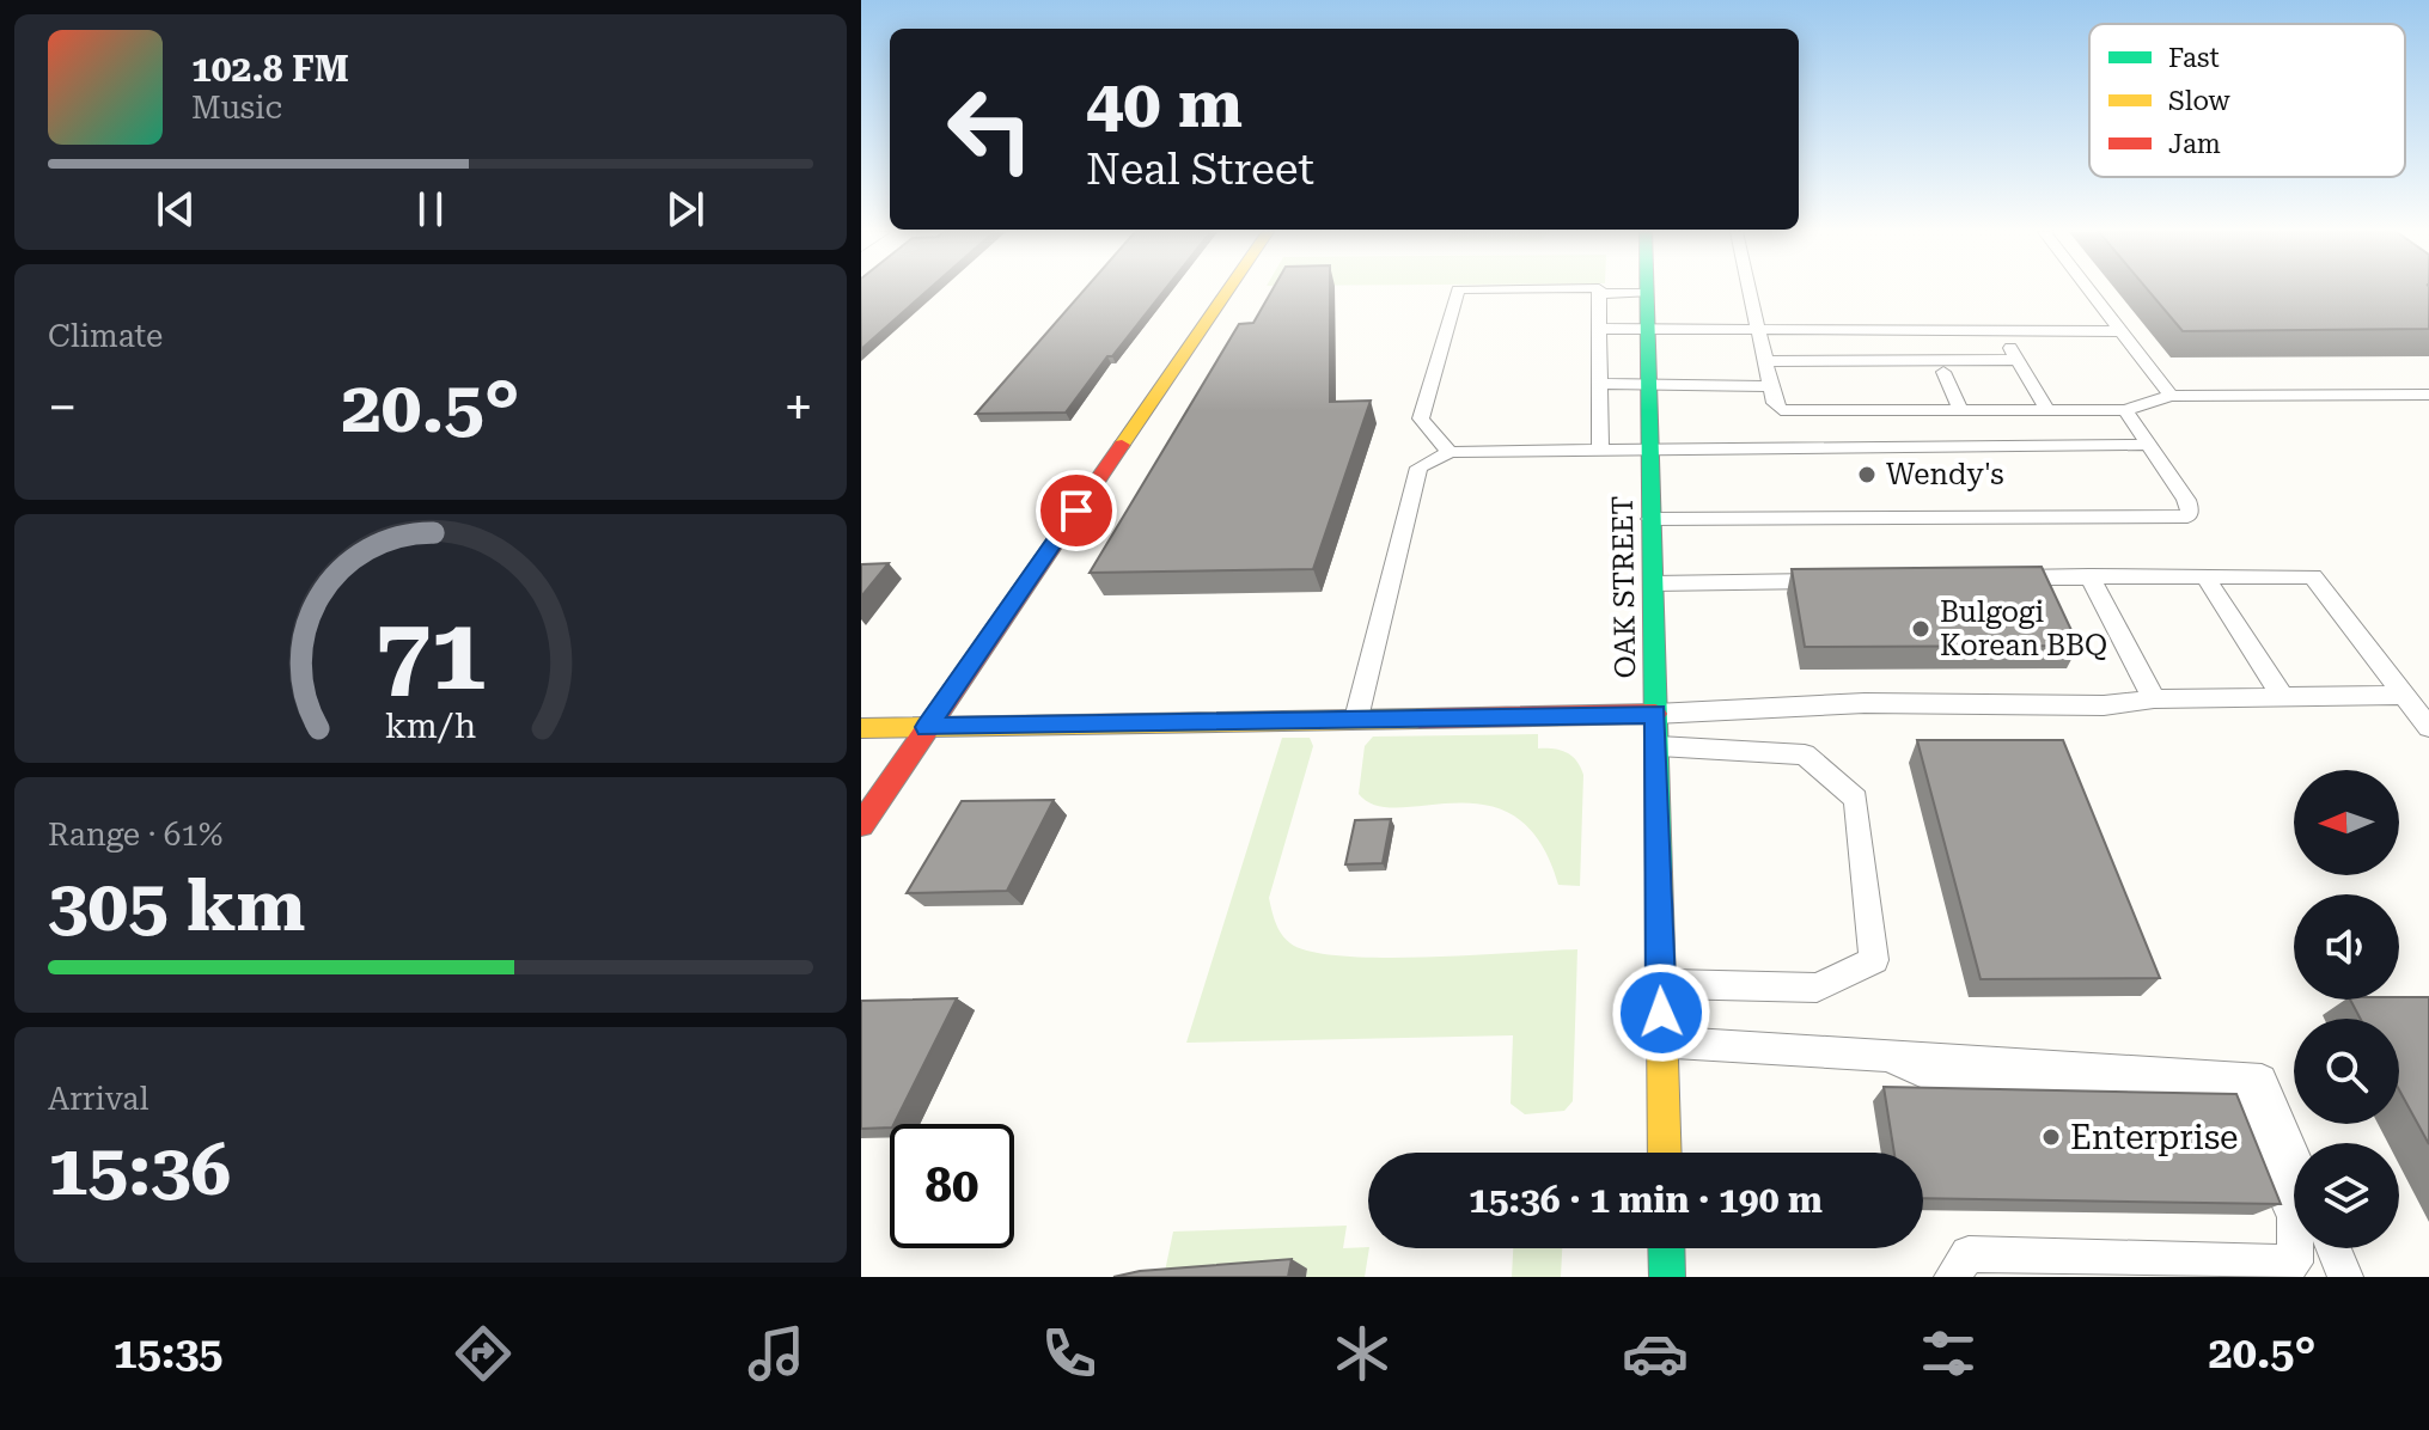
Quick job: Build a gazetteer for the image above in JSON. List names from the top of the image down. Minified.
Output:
{"streets":{"main road":["OAK STREET"]},"places":["Wendy's","Bulgogi Korean BBQ","Enterprise"],"legend":["Fast","Slow","Jam"],"north":"left","page":{"turn":["40 m","Neal Street"],"song":["102.8 FM","Music"],"tile":["Climate",["Range · 61%","305 km"],["Arrival","15:36"]],"heat":["−","20.5°","+"],"limit":"80","trip":"15:36 · 1 min · 190 m","tabs":["15:35","20.5°"],"gauge":["71","km/h"]}}
